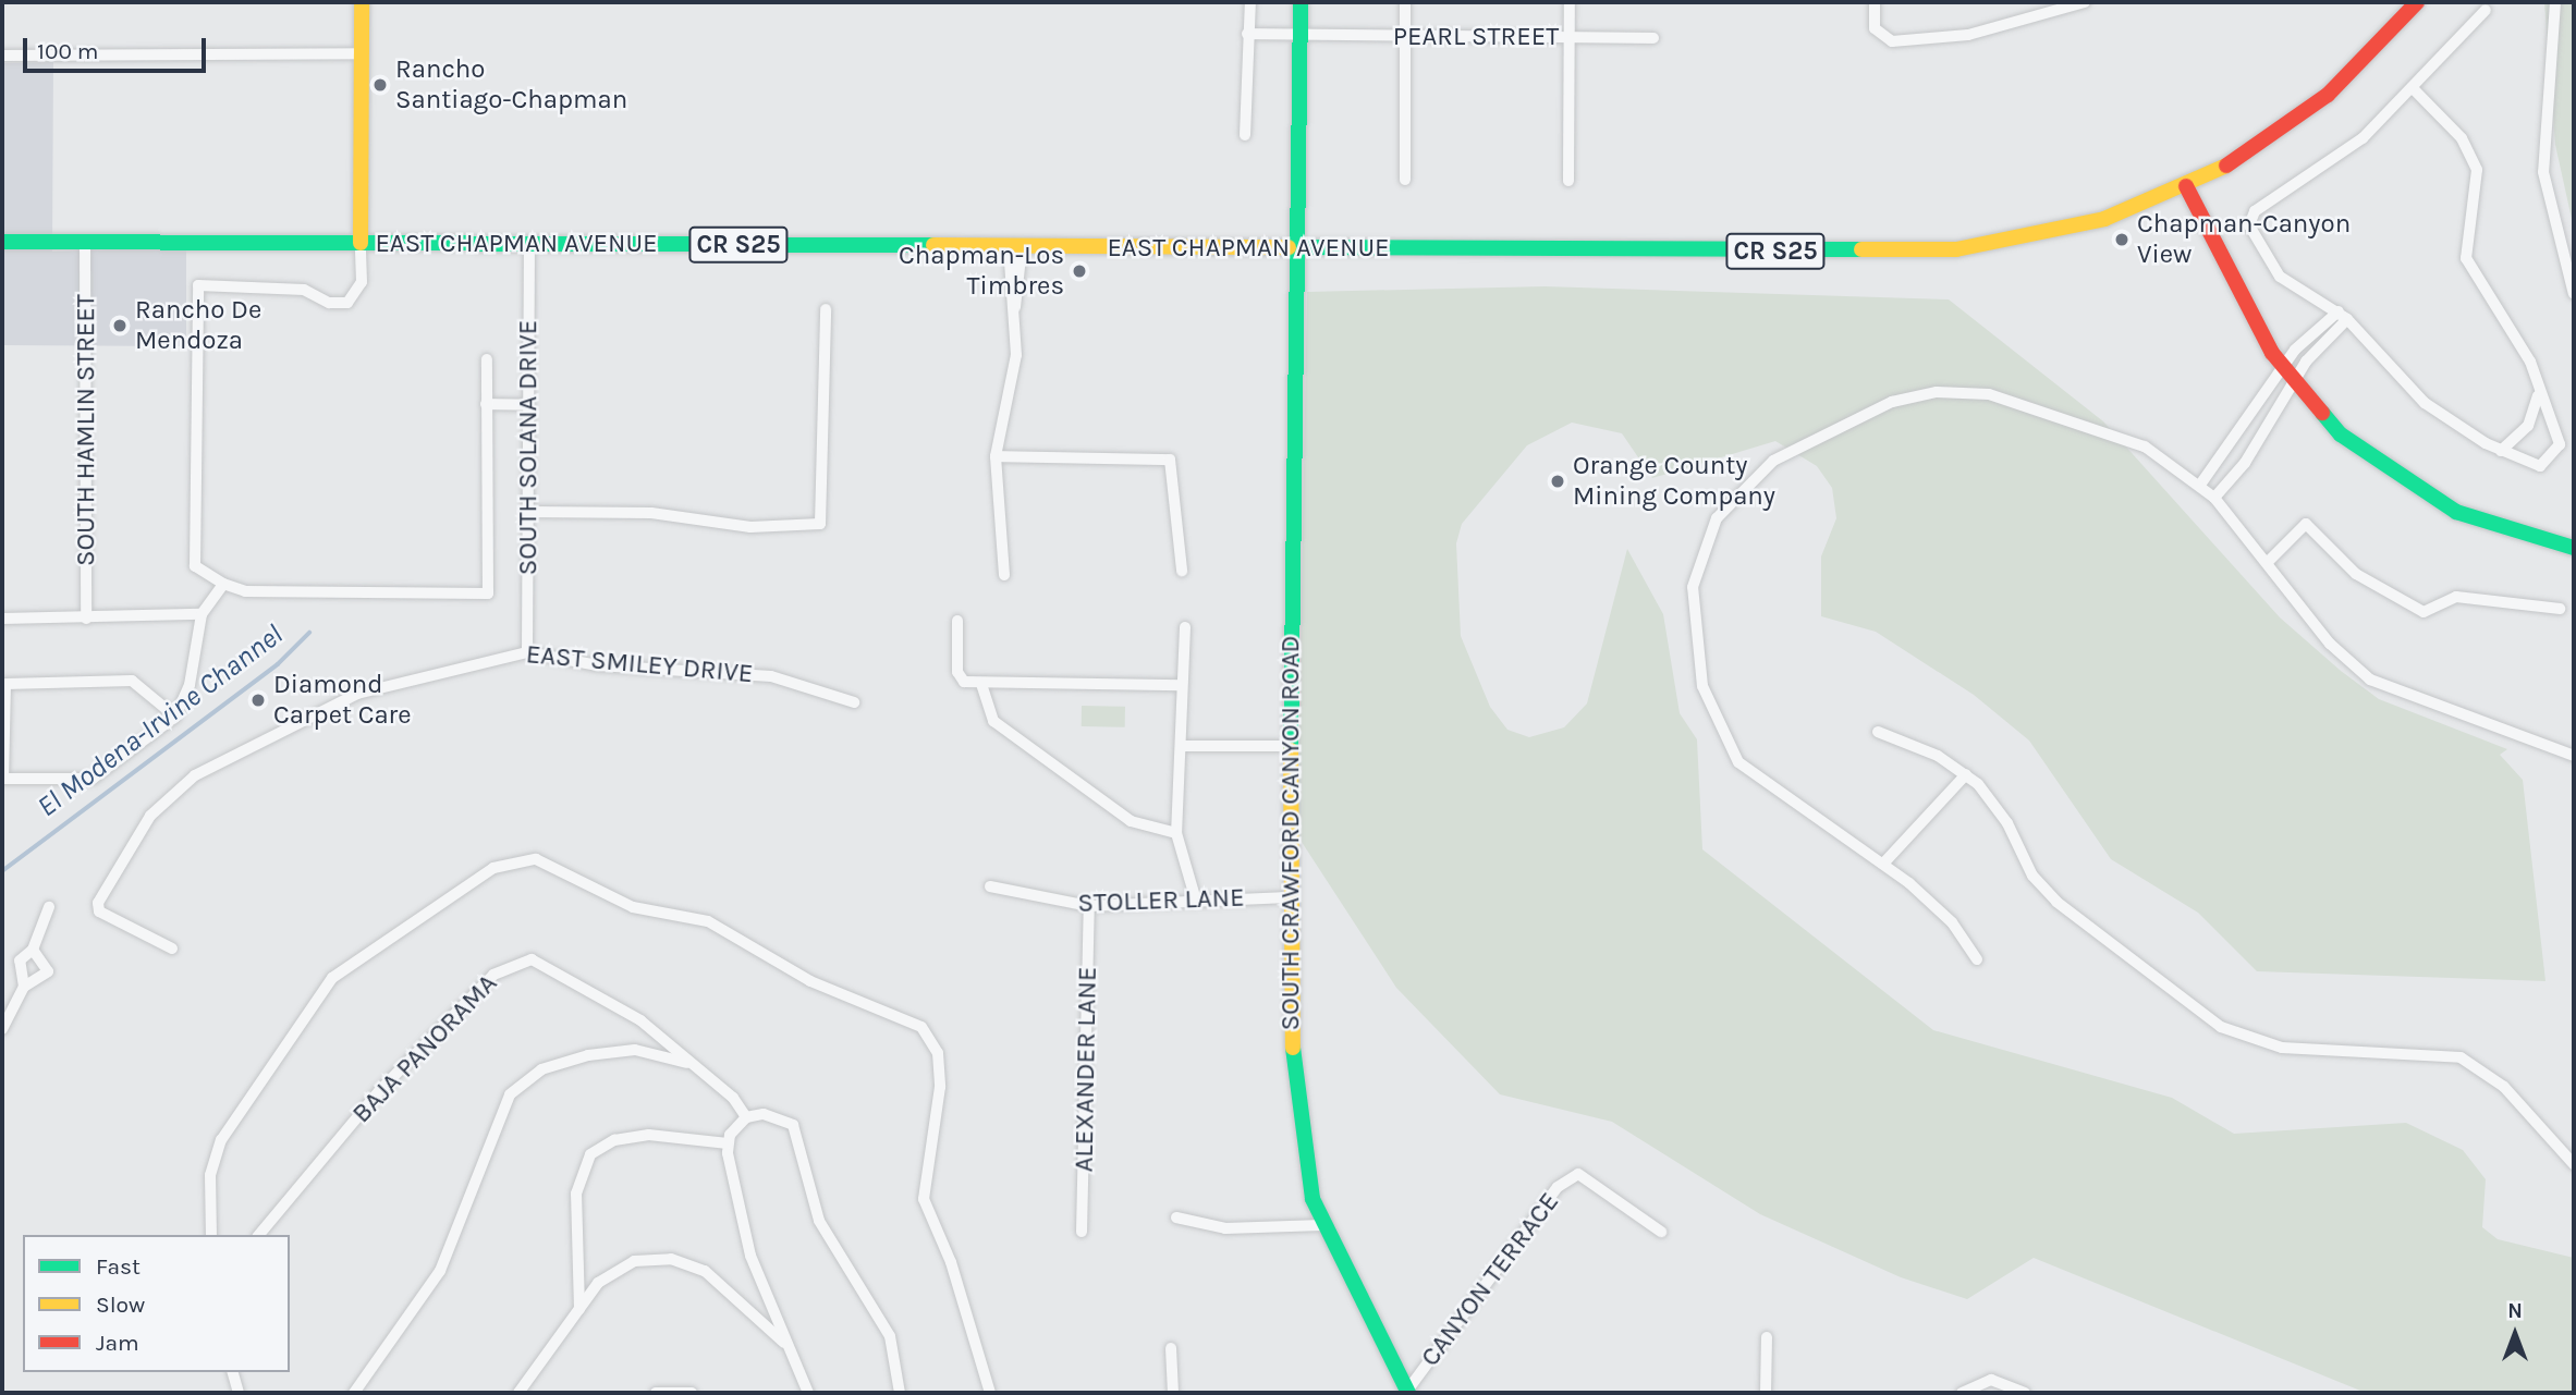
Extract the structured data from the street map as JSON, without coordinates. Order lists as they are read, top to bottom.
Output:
{
  "streets": {
    "main road": ["EAST CHAPMAN AVENUE", "CR S25", "SOUTH CRAWFORD CANYON ROAD"],
    "street": [
      "PEARL STREET",
      "SOUTH HAMLIN STREET",
      "SOUTH SOLANA DRIVE",
      "EAST SMILEY DRIVE",
      "STOLLER LANE",
      "BAJA PANORAMA",
      "ALEXANDER LANE",
      "CANYON TERRACE"
    ]
  },
  "crossings": [
    ["PEARL STREET", "SOUTH CRAWFORD CANYON ROAD"],
    ["EAST CHAPMAN AVENUE", "SOUTH HAMLIN STREET"],
    ["EAST CHAPMAN AVENUE", "SOUTH SOLANA DRIVE"],
    ["EAST CHAPMAN AVENUE", "SOUTH CRAWFORD CANYON ROAD"],
    ["SOUTH SOLANA DRIVE", "EAST SMILEY DRIVE"],
    ["SOUTH CRAWFORD CANYON ROAD", "STOLLER LANE"],
    ["SOUTH CRAWFORD CANYON ROAD", "CANYON TERRACE"],
    ["STOLLER LANE", "ALEXANDER LANE"]
  ],
  "water": ["El Modena-Irvine Channel"],
  "places": [
    "Rancho Santiago-Chapman",
    "Chapman-Canyon View",
    "Chapman-Los Timbres",
    "Rancho De Mendoza",
    "Orange County Mining Company",
    "Diamond Carpet Care"
  ],
  "legend": ["Fast", "Slow", "Jam"],
  "scale_bar": "100 m",
  "north": "top"
}
